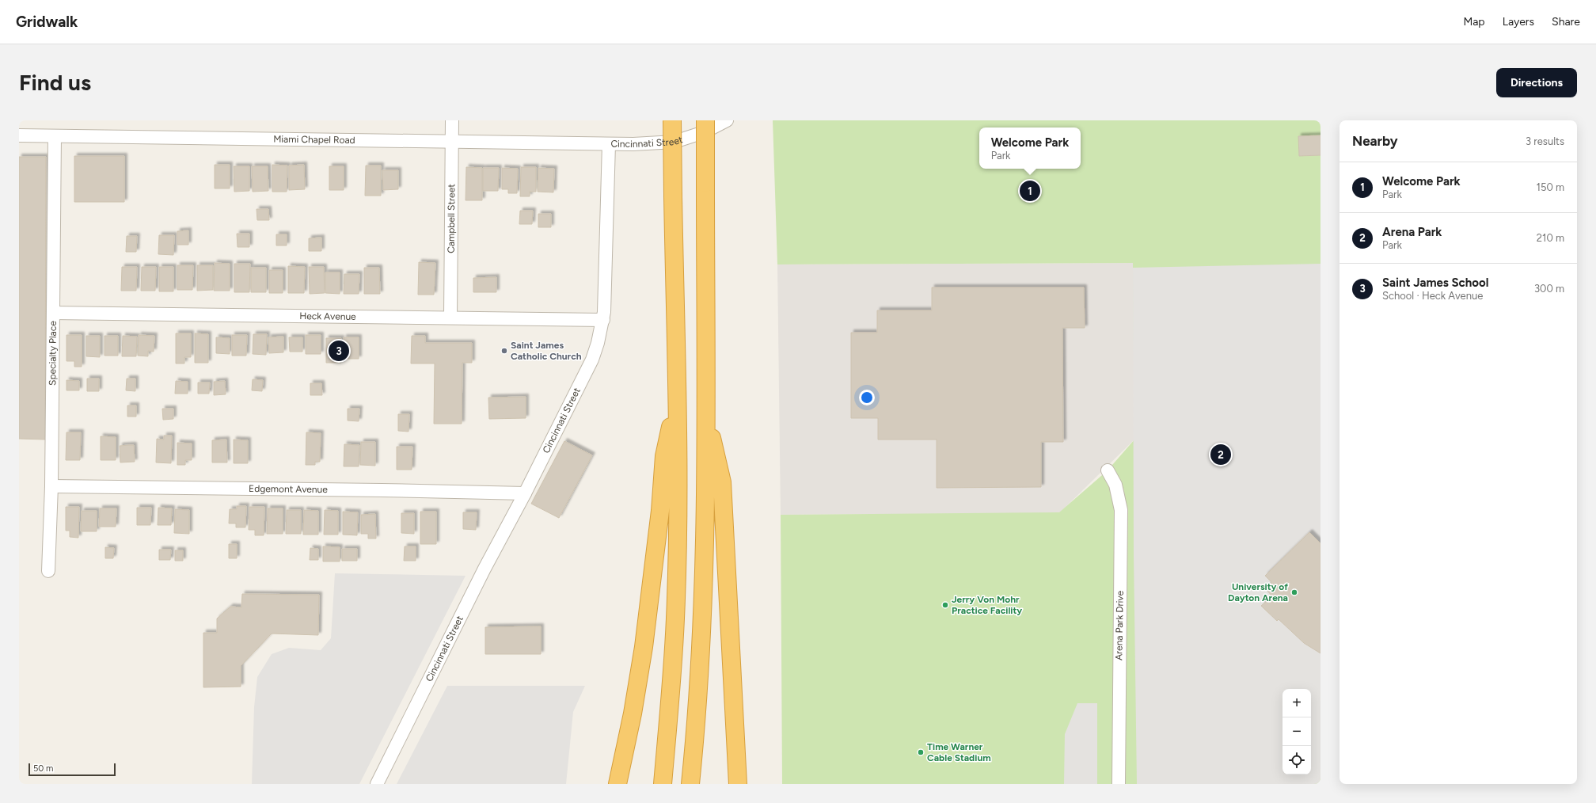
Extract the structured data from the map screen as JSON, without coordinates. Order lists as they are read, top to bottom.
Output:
{
  "streets": {
    "street": [
      "Miami Chapel Road",
      "Cincinnati Street",
      "Campbell Street",
      "Heck Avenue",
      "Specialty Place",
      "Edgemont Avenue",
      "Arena Park Drive"
    ]
  },
  "crossings": [
    ["Miami Chapel Road", "Cincinnati Street"],
    ["Miami Chapel Road", "Campbell Street"],
    ["Miami Chapel Road", "Specialty Place"],
    ["Cincinnati Street", "Heck Avenue"],
    ["Cincinnati Street", "Edgemont Avenue"],
    ["Campbell Street", "Heck Avenue"],
    ["Heck Avenue", "Specialty Place"],
    ["Specialty Place", "Edgemont Avenue"]
  ],
  "places": [
    "Saint James Catholic Church",
    "University of Dayton Arena",
    "Jerry Von Mohr Practice Facility",
    "Time Warner Cable Stadium"
  ],
  "scale_bar": "50 m",
  "page": {
    "header": "Gridwalk",
    "nav": ["Map", "Layers", "Share"],
    "buttons": "Directions",
    "title": "Find us",
    "heading": ["Nearby", "3 results"],
    "popup": ["Welcome Park", "Park"],
    "list": [
      {
        "mark": "1",
        "name": "Welcome Park",
        "note": "Park",
        "value": "150 m"
      },
      {
        "mark": "2",
        "name": "Arena Park",
        "note": "Park",
        "value": "210 m"
      },
      {
        "mark": "3",
        "name": "Saint James School",
        "note": "School · Heck Avenue",
        "value": "300 m"
      }
    ],
    "pins": ["1", "3", "2"],
    "map_buttons": ["+", "−"],
    "scale": "50 m"
  }
}
